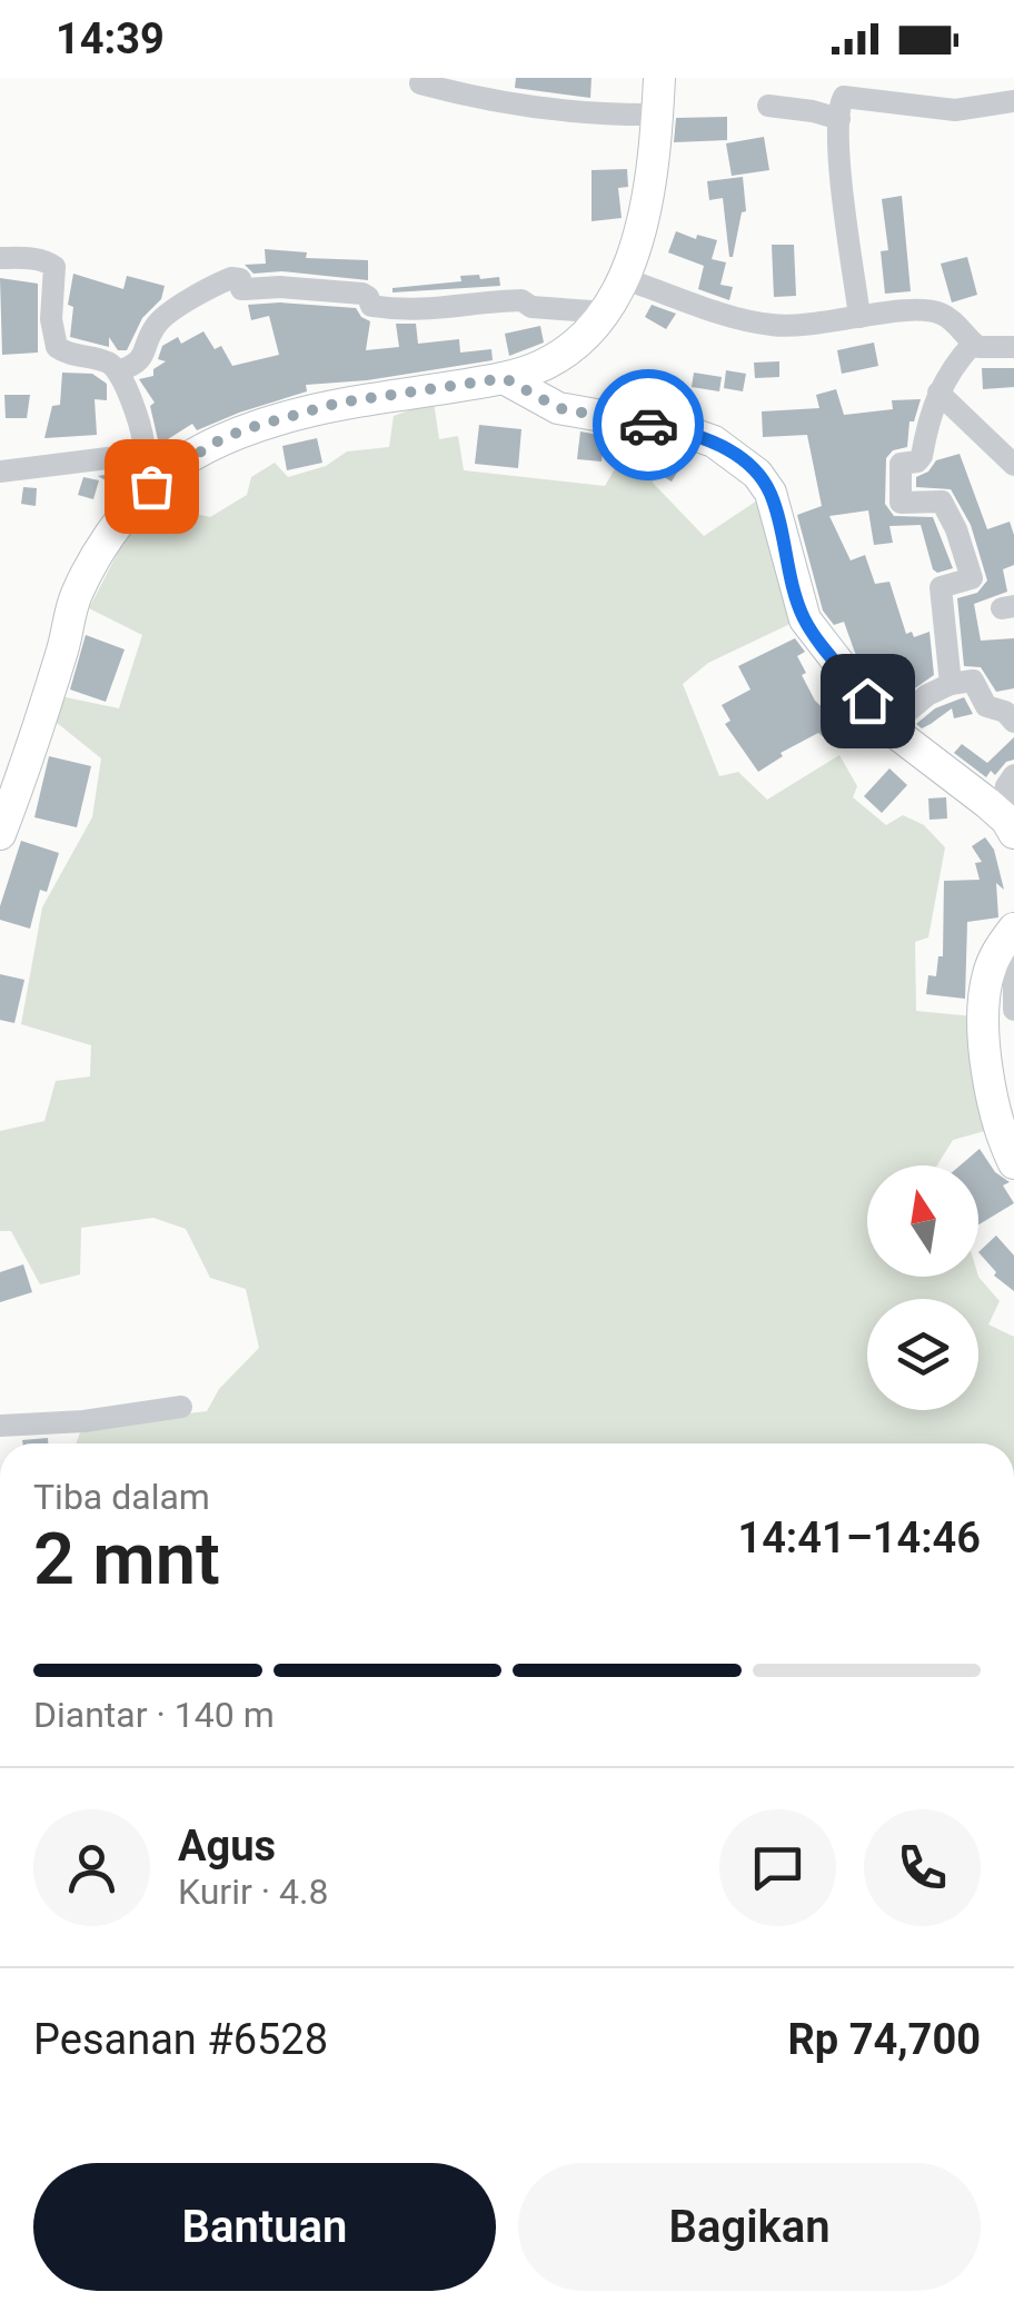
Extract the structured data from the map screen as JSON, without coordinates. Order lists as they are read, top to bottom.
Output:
{
  "north": "top",
  "page": {
    "status": "14:39",
    "heading": ["2 mnt", "Tiba dalam", "14:41–14:46"],
    "panel": [
      "Agus",
      "Kurir · 4.8",
      "Pesanan #6528",
      "Rp 74,700"
    ],
    "bar": "Diantar · 140 m",
    "buttons": ["Bantuan", "Bagikan"]
  }
}
